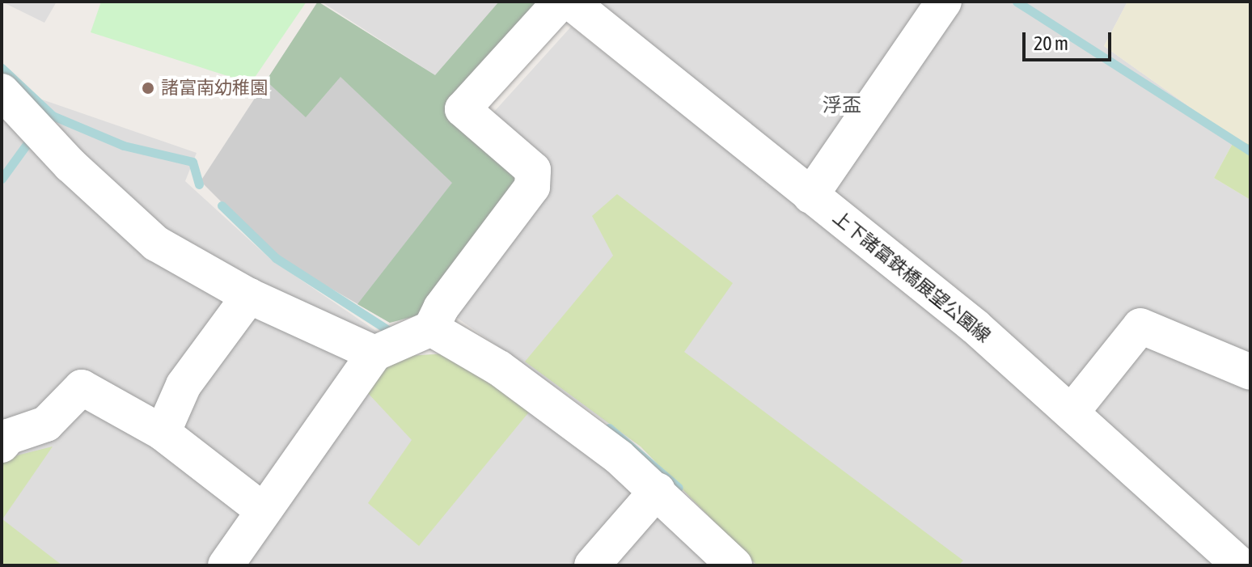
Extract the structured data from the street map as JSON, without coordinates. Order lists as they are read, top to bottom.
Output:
{
  "streets": {
    "street": ["上下諸富鉄橋展望公園線"]
  },
  "districts": ["浮盃"],
  "places": ["諸富南幼稚園"],
  "scale_bar": "20 m"
}
